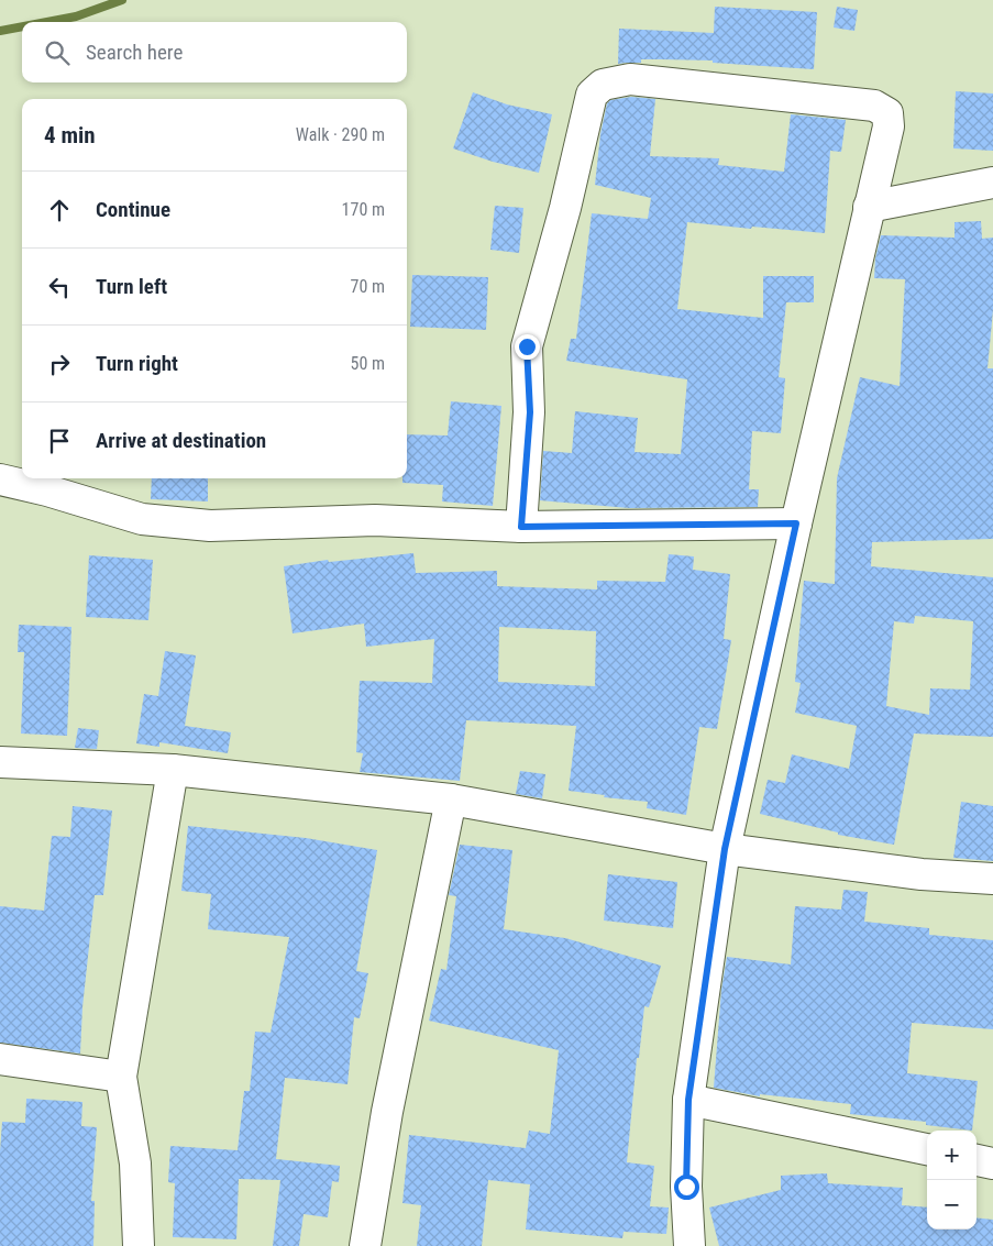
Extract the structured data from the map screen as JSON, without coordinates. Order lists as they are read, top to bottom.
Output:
{
  "page": {
    "search": "Search here",
    "heading": ["4 min", "Walk · 290 m"],
    "list": [
      ["Continue", "170 m"],
      ["Turn left", "70 m"],
      ["Turn right", "50 m"],
      "Arrive at destination"
    ],
    "map_buttons": ["+", "−"]
  }
}
